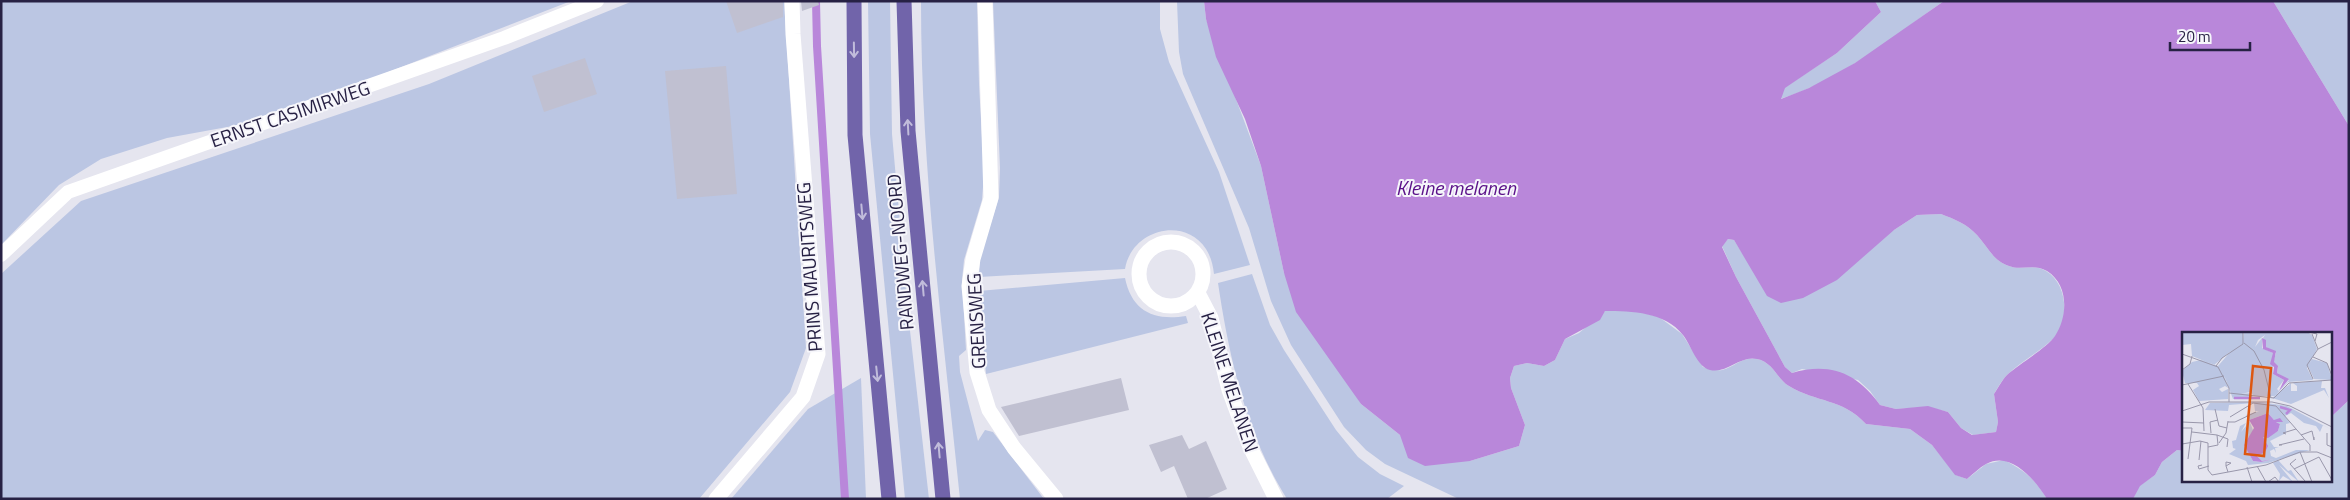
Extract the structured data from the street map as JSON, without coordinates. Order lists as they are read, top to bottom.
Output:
{
  "streets": {
    "main road": ["RANDWEG-NOORD"],
    "street": ["PRINS MAURITSWEG", "GRENSWEG", "KLEINE MELANEN"],
    "lane": ["ERNST CASIMIRWEG"]
  },
  "water": ["Kleine melanen"],
  "scale_bar": "20 m"
}
